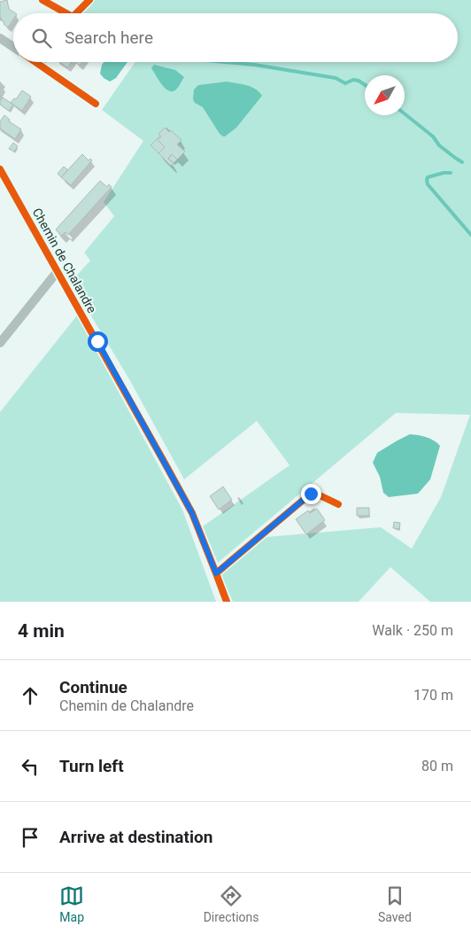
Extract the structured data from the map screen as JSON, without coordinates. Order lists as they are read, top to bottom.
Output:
{
  "streets": {
    "street": ["Chemin de Chalandre"]
  },
  "north": "bottom left",
  "page": {
    "search": "Search here",
    "heading": ["4 min", "Walk · 250 m"],
    "list": [
      ["Continue", "Chemin de Chalandre", "170 m"],
      ["Turn left", "80 m"],
      "Arrive at destination"
    ],
    "nav": ["Map", "Directions", "Saved"]
  }
}
